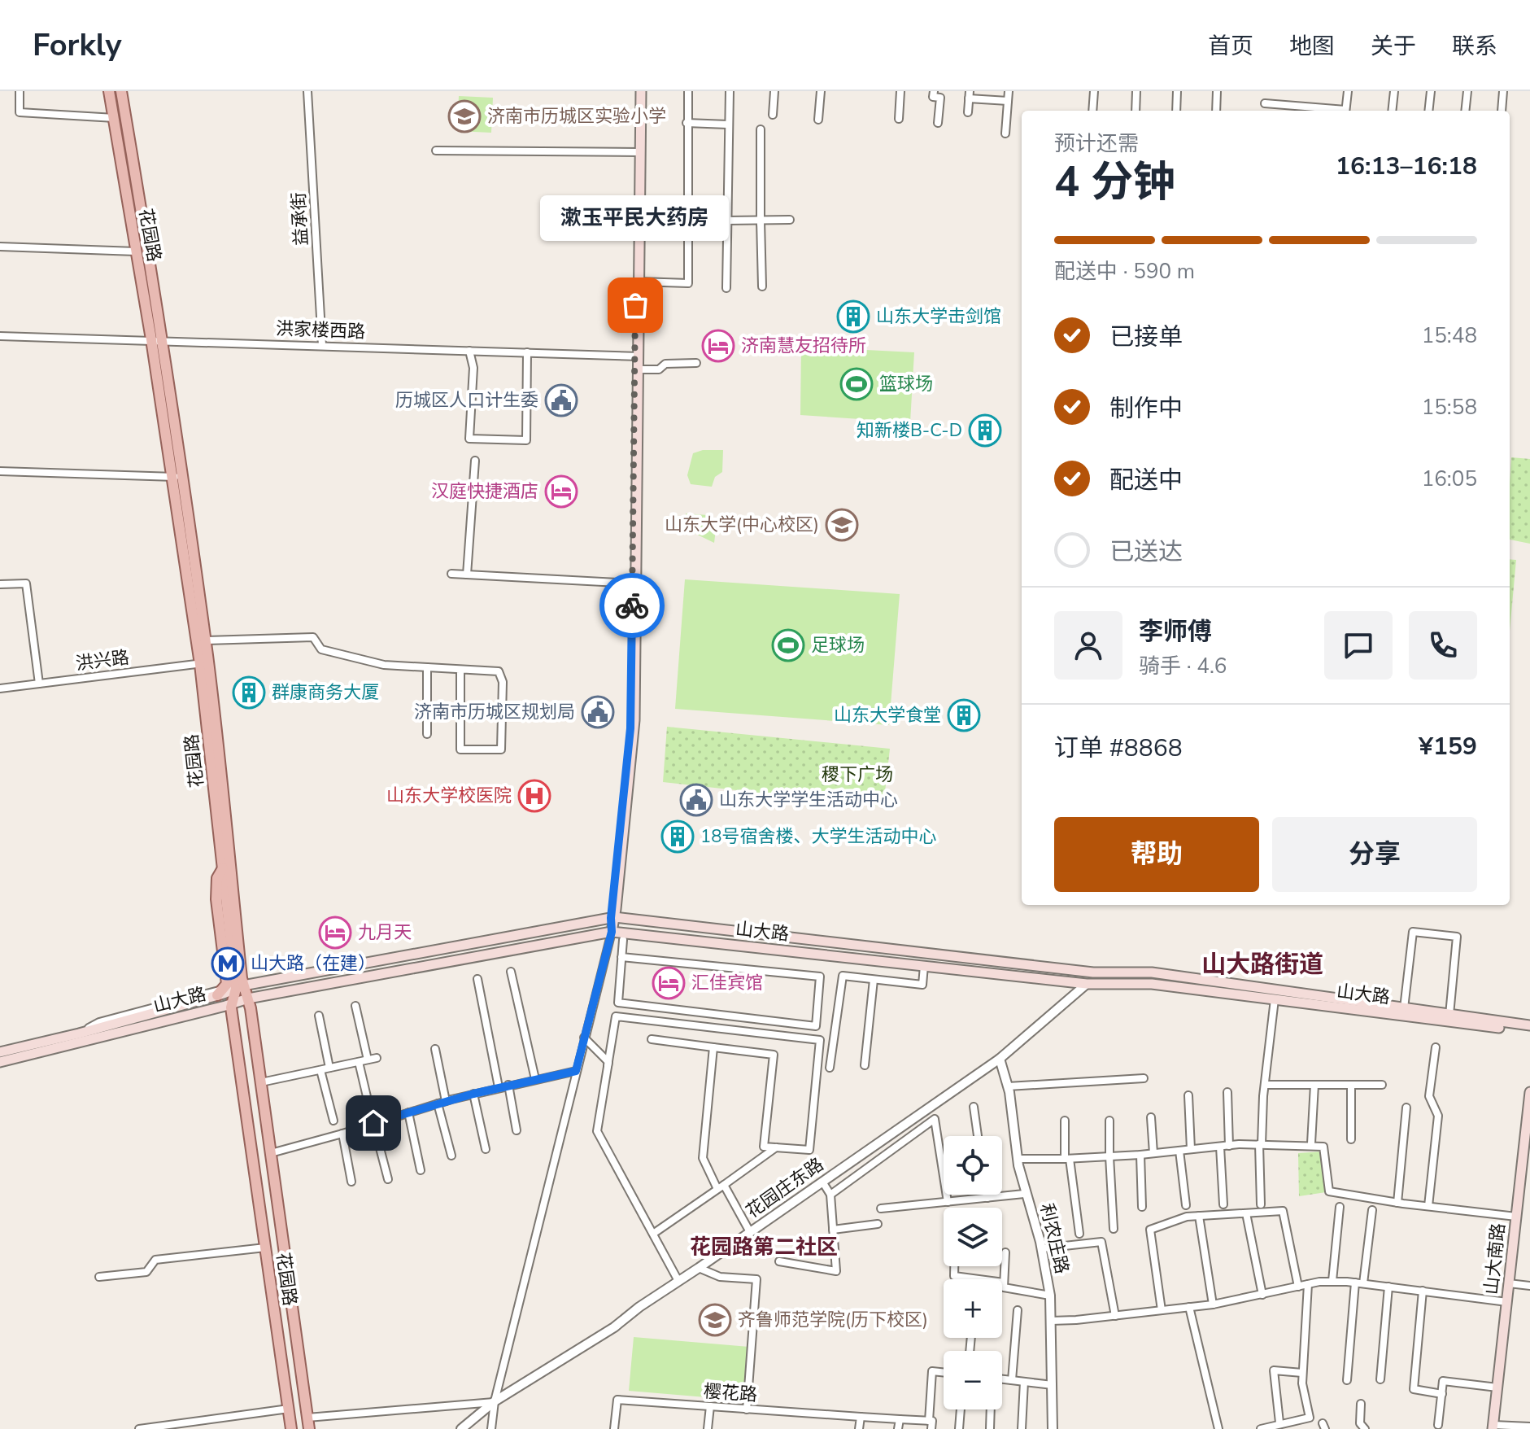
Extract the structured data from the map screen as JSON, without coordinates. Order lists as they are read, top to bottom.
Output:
{
  "streets": {
    "main road": ["花园路", "山大路", "山大南路"],
    "street": [
      "益承街",
      "洪家楼西路",
      "洪兴路",
      "花园庄东路",
      "利农庄路",
      "樱花路"
    ]
  },
  "crossings": [
    ["益承街", "洪家楼西路"],
    ["花园路", "洪家楼西路"],
    ["花园路", "洪兴路"],
    ["花园路", "山大路"],
    ["山大路", "花园庄东路"],
    ["花园庄东路", "利农庄路"]
  ],
  "districts": ["山大路街道", "花园路第二社区"],
  "parks": ["稷下广场"],
  "places": {
    "school or university": ["济南市历城区实验小学", "山东大学(中心校区)", "齐鲁师范学院(历下校区)"],
    "other": ["漱玉平民大药房"],
    "building": [
      "山东大学击剑馆",
      "知新楼B-C-D",
      "群康商务大厦",
      "山东大学食堂",
      "18号宿舍楼、大学生活动中心"
    ],
    "hotel": [
      "济南慧友招待所",
      "汉庭快捷酒店",
      "九月天",
      "汇佳宾馆"
    ],
    "sports": ["篮球场", "足球场"],
    "public building": ["历城区人口计生委", "济南市历城区规划局", "山东大学学生活动中心"],
    "hospital": ["山东大学校医院"],
    "metro station": ["山大路（在建）"]
  },
  "page": {
    "header": "Forkly",
    "nav": [
      "首页",
      "地图",
      "关于",
      "联系"
    ],
    "heading": ["4 分钟", "预计还需", "16:13–16:18"],
    "panel": [
      "李师傅",
      "骑手 · 4.6",
      "订单 #8868",
      "¥159"
    ],
    "bubble": "漱玉平民大药房",
    "bar": "配送中 · 590 m",
    "list": [
      ["已接单", "15:48"],
      ["制作中", "15:58"],
      ["配送中", "16:05"],
      "已送达"
    ],
    "buttons": ["帮助", "分享"],
    "map_buttons": ["+", "−"]
  }
}
